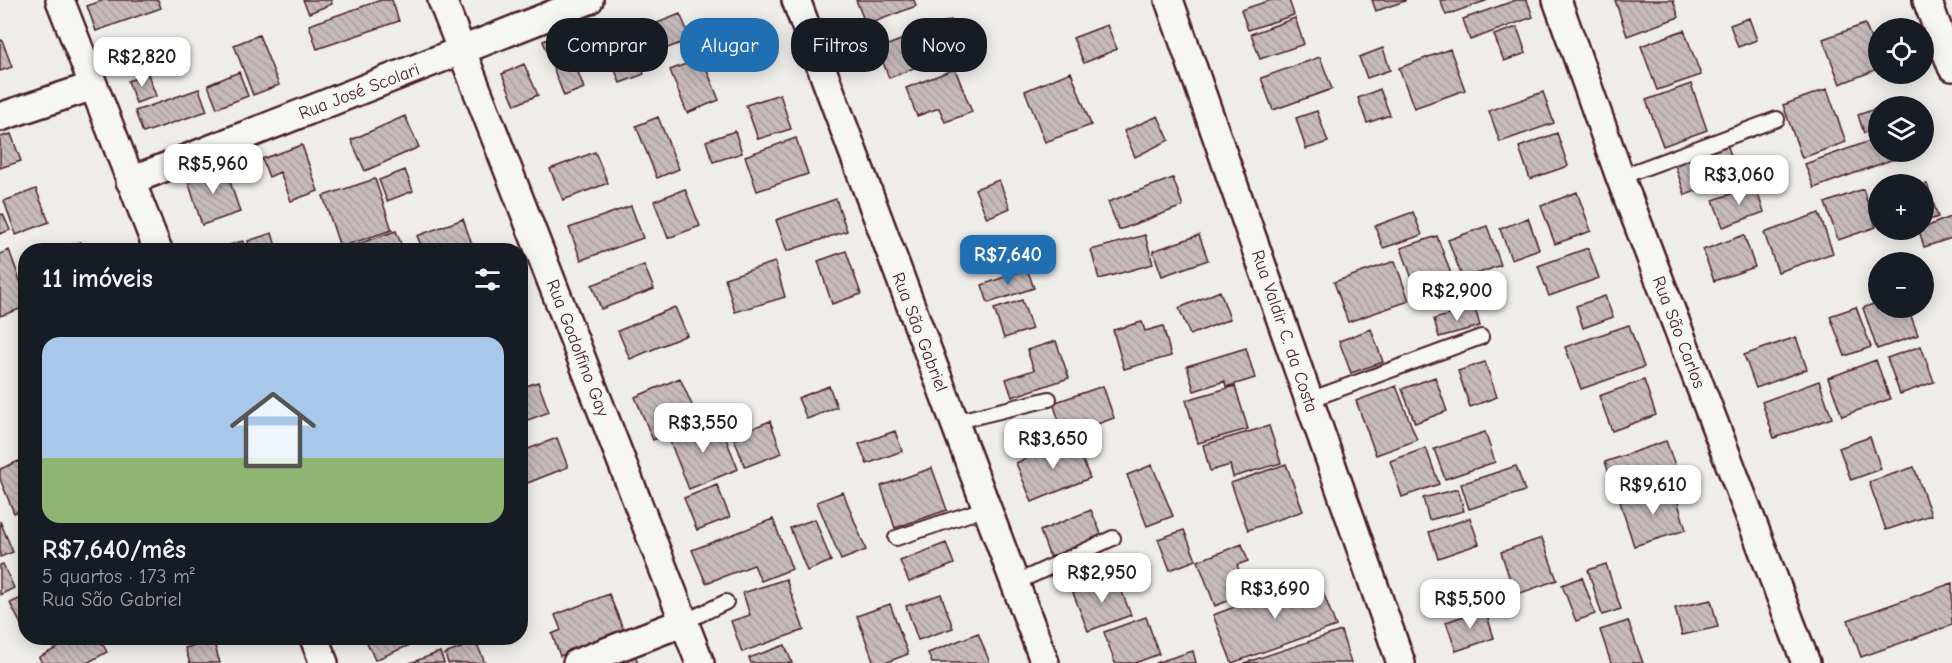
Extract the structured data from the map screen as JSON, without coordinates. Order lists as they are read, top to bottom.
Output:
{
  "streets": {
    "street": [
      "Rua José Scolari",
      "Rua Valdir C. da Costa",
      "Rua São Gabriel",
      "Rua São Carlos",
      "Rua Godolfino Gay"
    ]
  },
  "crossings": [
    ["Rua José Scolari", "Rua Godolfino Gay"]
  ],
  "page": {
    "map_buttons": ["+", "−"],
    "chip": [
      "Comprar",
      "Alugar",
      "Filtros",
      "Novo"
    ],
    "price": [
      "R$2,820",
      "R$5,960",
      "R$3,060",
      "R$7,640",
      "R$2,900",
      "R$3,550",
      "R$3,650",
      "R$9,610",
      "R$2,950",
      "R$3,690",
      "R$5,500"
    ],
    "heading": "11 imóveis",
    "list": [
      {
        "name": "R$7,640/mês",
        "note": "5 quartos · 173 m² · Rua São Gabriel"
      }
    ]
  }
}
